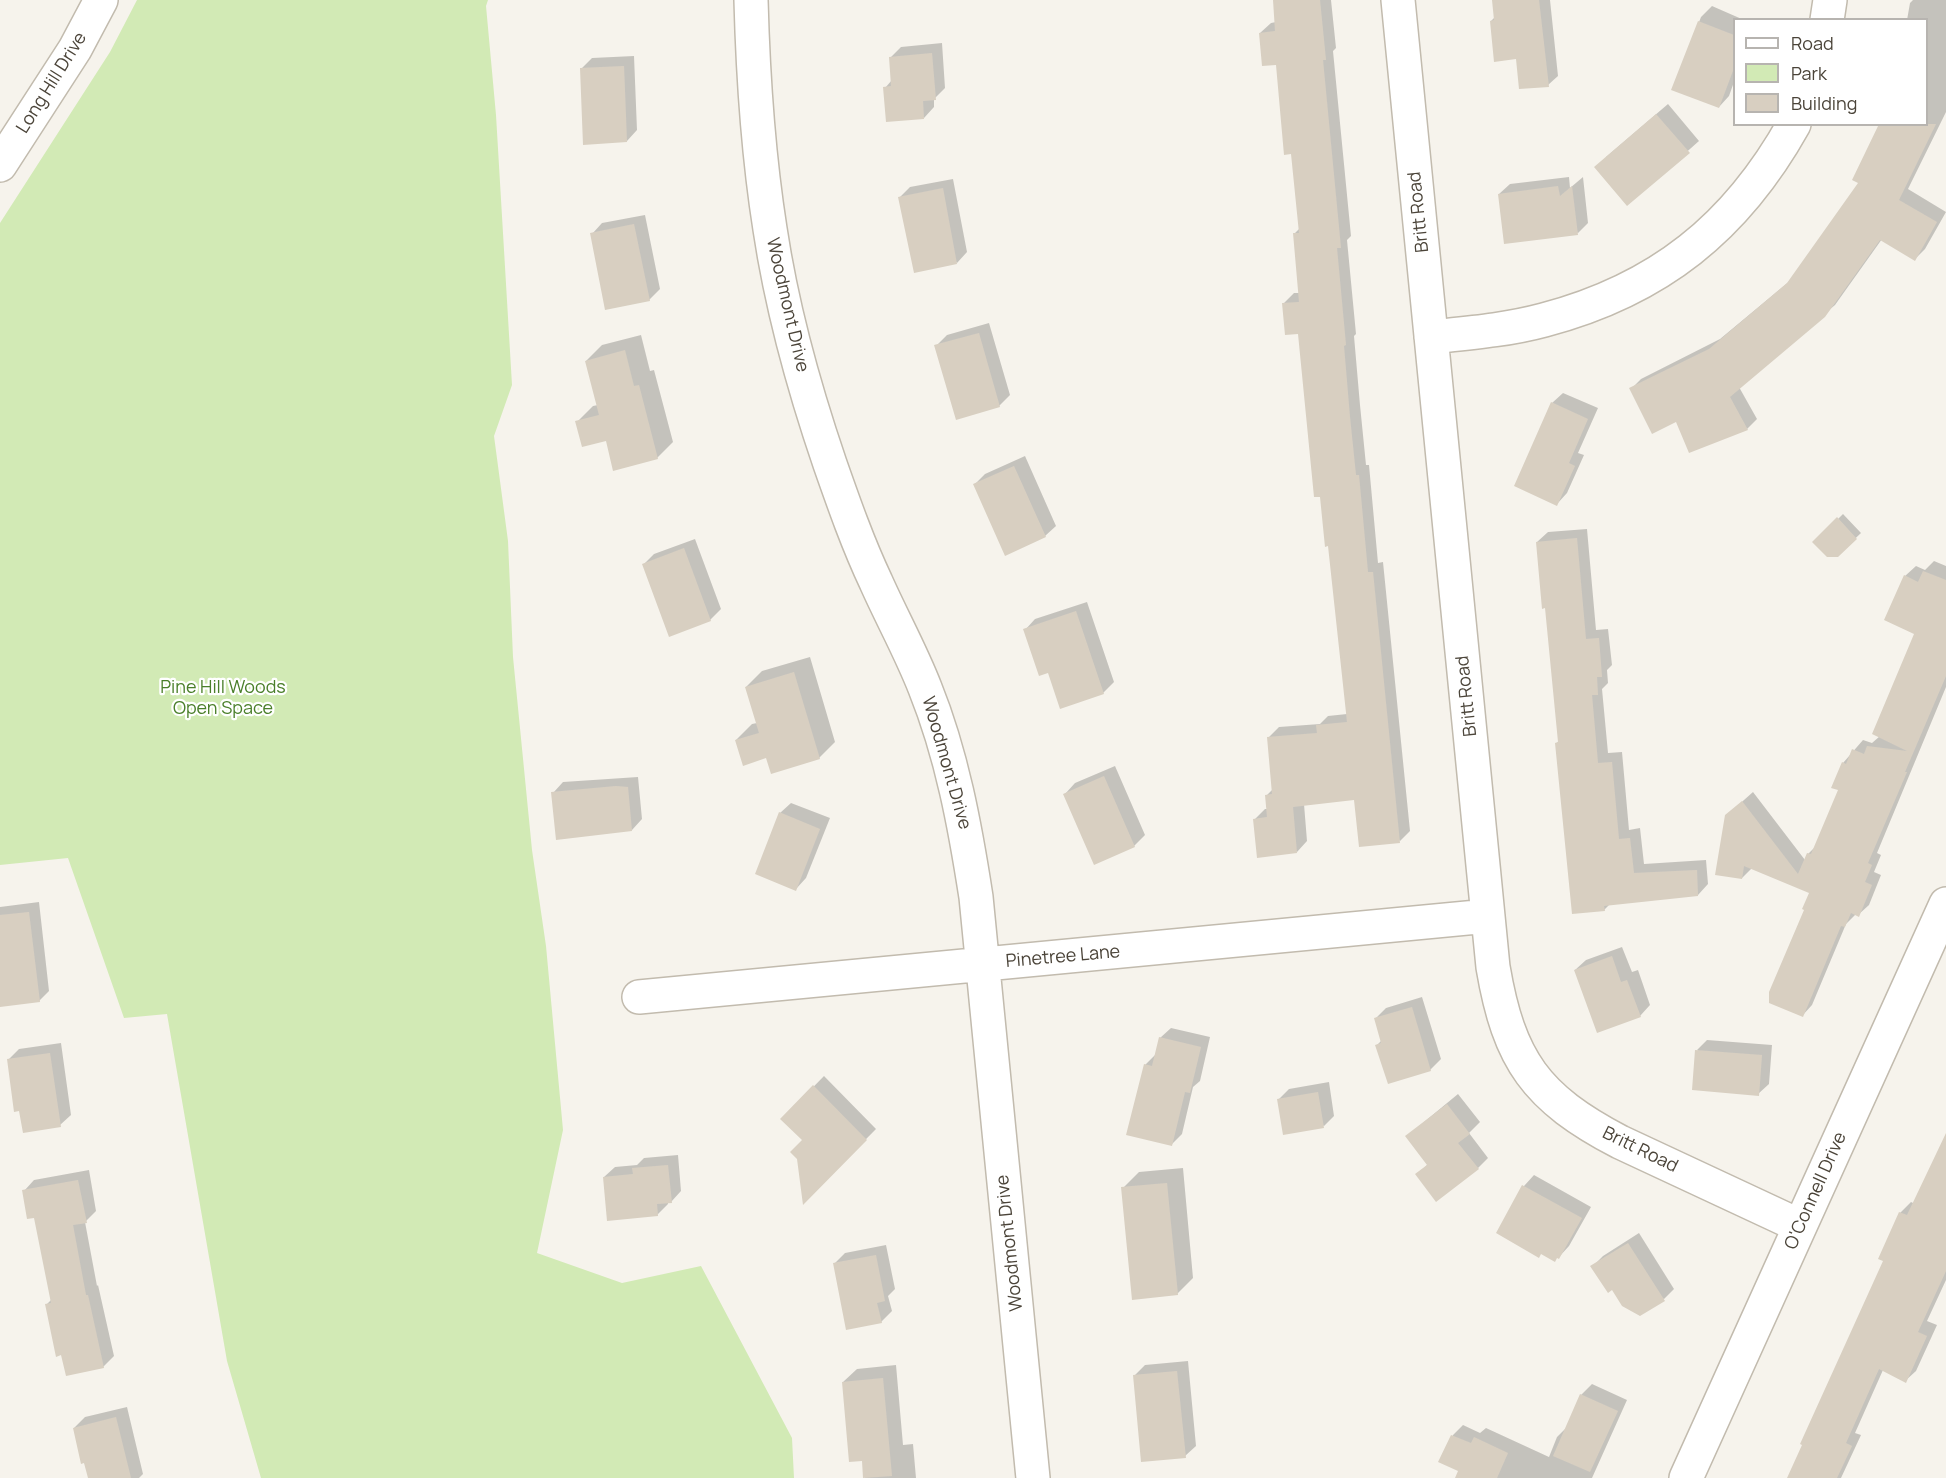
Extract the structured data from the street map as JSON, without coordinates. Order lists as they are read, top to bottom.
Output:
{
  "streets": {
    "street": [
      "Long Hill Drive",
      "Britt Road",
      "Woodmont Drive",
      "Pinetree Lane",
      "O'Connell Drive"
    ]
  },
  "crossings": [
    ["Britt Road", "Pinetree Lane"],
    ["Britt Road", "O'Connell Drive"],
    ["Woodmont Drive", "Pinetree Lane"]
  ],
  "parks": ["Pine Hill Woods Open Space"],
  "legend": ["Road", "Park", "Building"]
}
